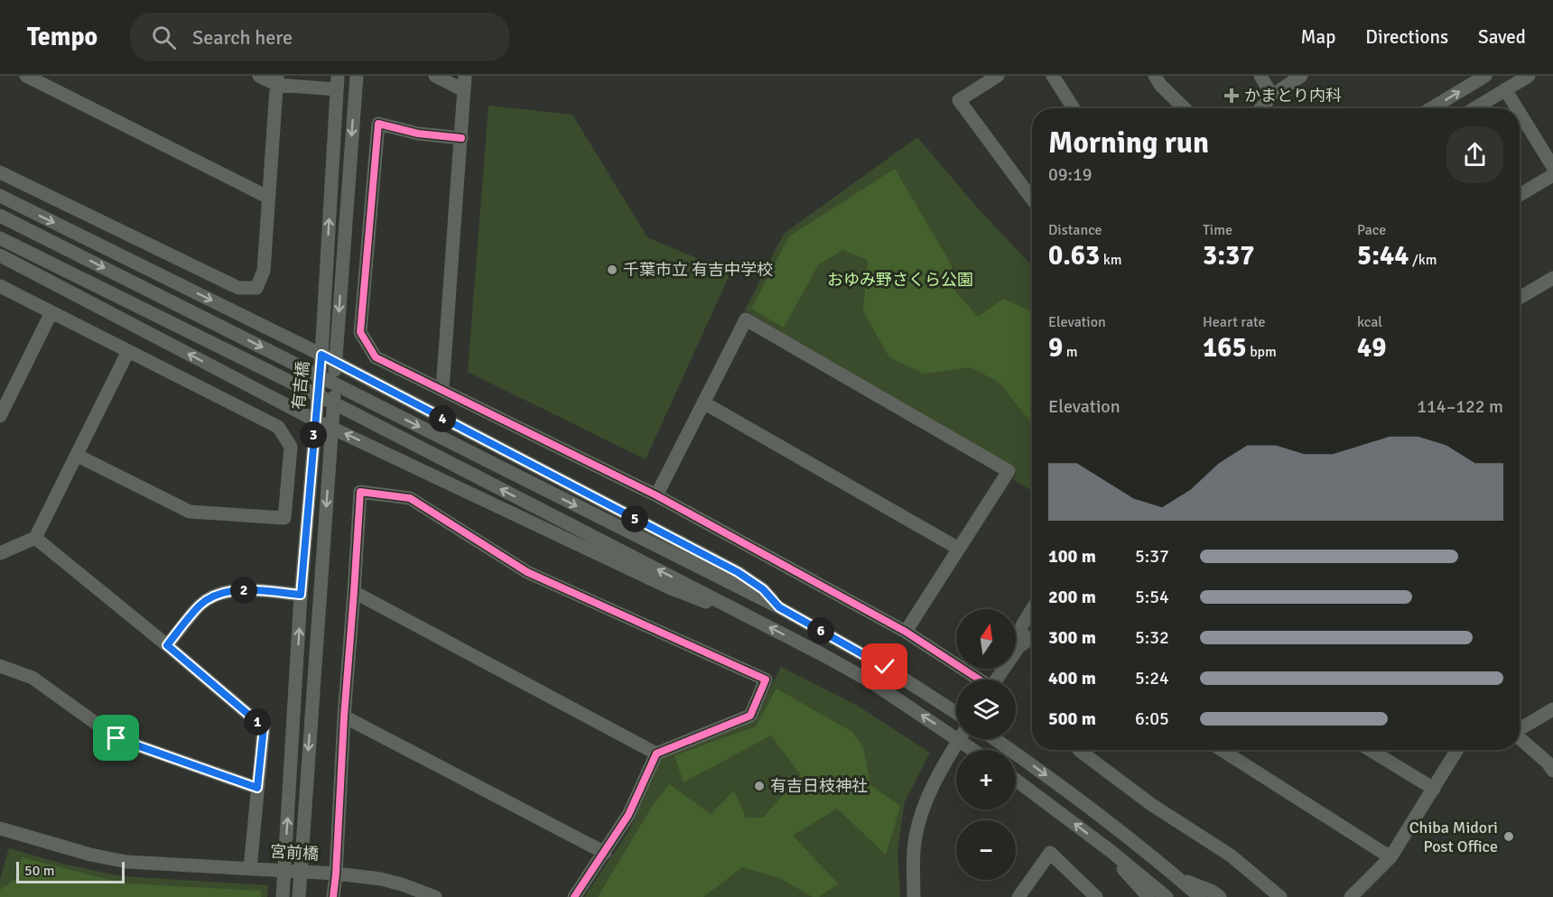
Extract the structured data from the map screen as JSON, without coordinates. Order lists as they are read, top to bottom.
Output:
{
  "streets": {
    "street": ["有吉橋", "宮前橋"]
  },
  "parks": ["おゆみ野さくら公園"],
  "places": {
    "health": ["かまとり内科"],
    "other": ["千葉市立 有吉中学校", "有吉日枝神社", "Chiba Midori Post Office"]
  },
  "scale_bar": "50 m",
  "north": "top",
  "page": {
    "header": "Tempo",
    "search": "Search here",
    "nav": ["Map", "Directions", "Saved"],
    "heading": ["Morning run", "09:19"],
    "stats": [
      ["Distance", "0.63 km"],
      ["Time", "3:37"],
      ["Pace", "5:44 /km"],
      ["Elevation", "9 m"],
      ["Heart rate", "165 bpm"],
      ["kcal", "49"]
    ],
    "chart": ["Elevation", "114–122 m"],
    "pins": [
      "4",
      "3",
      "5",
      "2",
      "6",
      "1"
    ],
    "list": [
      {
        "name": "100 m",
        "note": "5:37"
      },
      {
        "name": "200 m",
        "note": "5:54"
      },
      {
        "name": "300 m",
        "note": "5:32"
      },
      {
        "name": "400 m",
        "note": "5:24"
      },
      {
        "name": "500 m",
        "note": "6:05"
      }
    ],
    "map_buttons": ["+", "−"],
    "scale": "50 m"
  }
}
